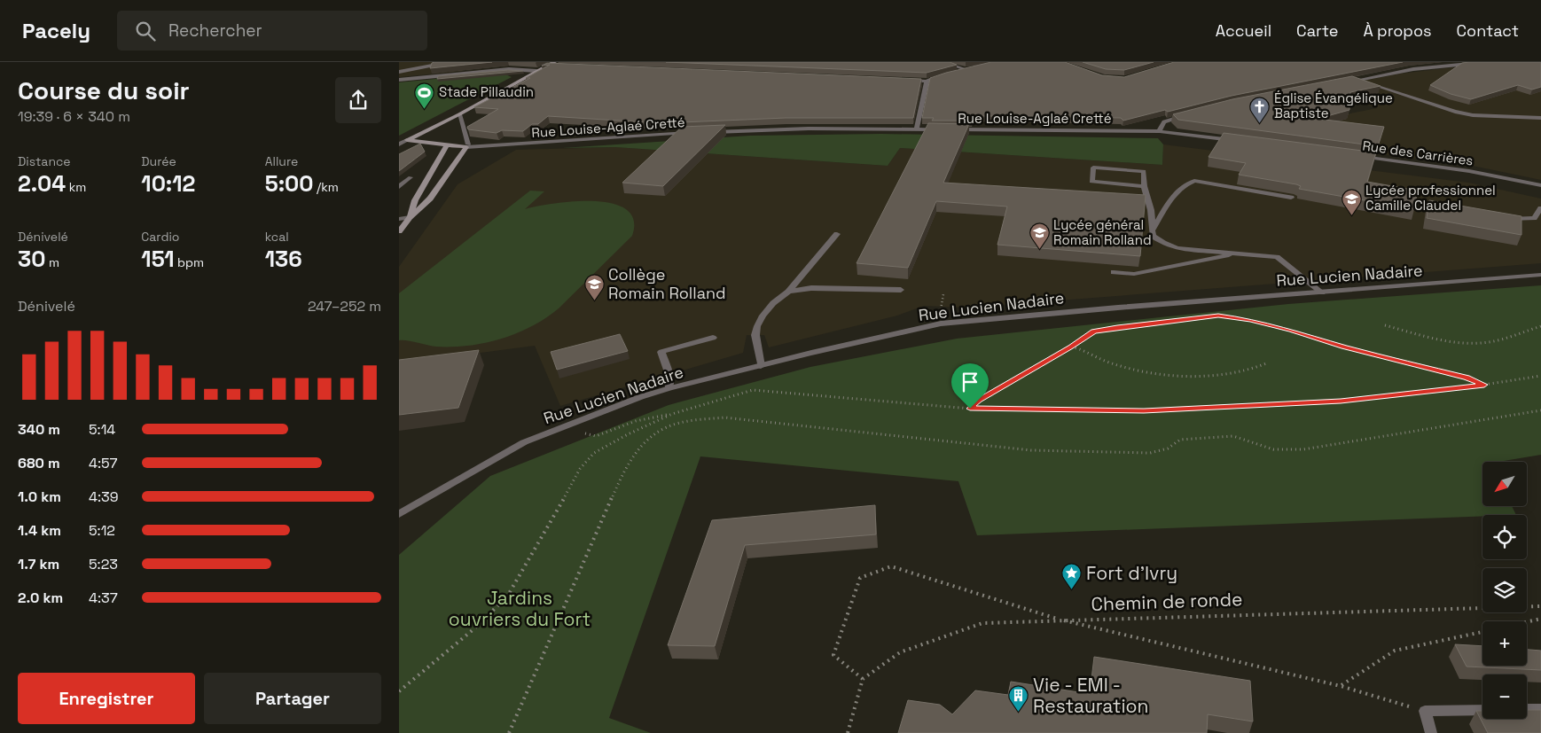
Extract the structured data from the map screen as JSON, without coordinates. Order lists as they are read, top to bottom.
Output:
{
  "streets": {
    "street": ["Rue Louise-Aglaé Cretté", "Rue des Carrières", "Rue Lucien Nadaire"],
    "path": ["Chemin de ronde"]
  },
  "parks": ["Jardins ouvriers du Fort"],
  "places": {
    "sports": ["Stade Pillaudin"],
    "church": ["Église Évangélique Baptiste"],
    "school or university": ["Lycée professionnel Camille Claudel", "Lycée général Romain Rolland", "Collège Romain Rolland"],
    "place": ["Fort d'Ivry"],
    "building": ["Vie - EMI - Restauration"]
  },
  "north": "bottom left",
  "page": {
    "header": "Pacely",
    "search": "Rechercher",
    "nav": [
      "Accueil",
      "Carte",
      "À propos",
      "Contact"
    ],
    "heading": ["Course du soir", "19:39 · 6 × 340 m"],
    "stats": [
      ["Distance", "2.04 km"],
      ["Durée", "10:12"],
      ["Allure", "5:00 /km"],
      ["Dénivelé", "30 m"],
      ["Cardio", "151 bpm"],
      ["kcal", "136"]
    ],
    "chart": ["Dénivelé", "247–252 m"],
    "list": [
      {
        "name": "340 m",
        "note": "5:14"
      },
      {
        "name": "680 m",
        "note": "4:57"
      },
      {
        "name": "1.0 km",
        "note": "4:39"
      },
      {
        "name": "1.4 km",
        "note": "5:12"
      },
      {
        "name": "1.7 km",
        "note": "5:23"
      },
      {
        "name": "2.0 km",
        "note": "4:37"
      }
    ],
    "map_buttons": ["+", "−"],
    "buttons": ["Enregistrer", "Partager"]
  }
}
